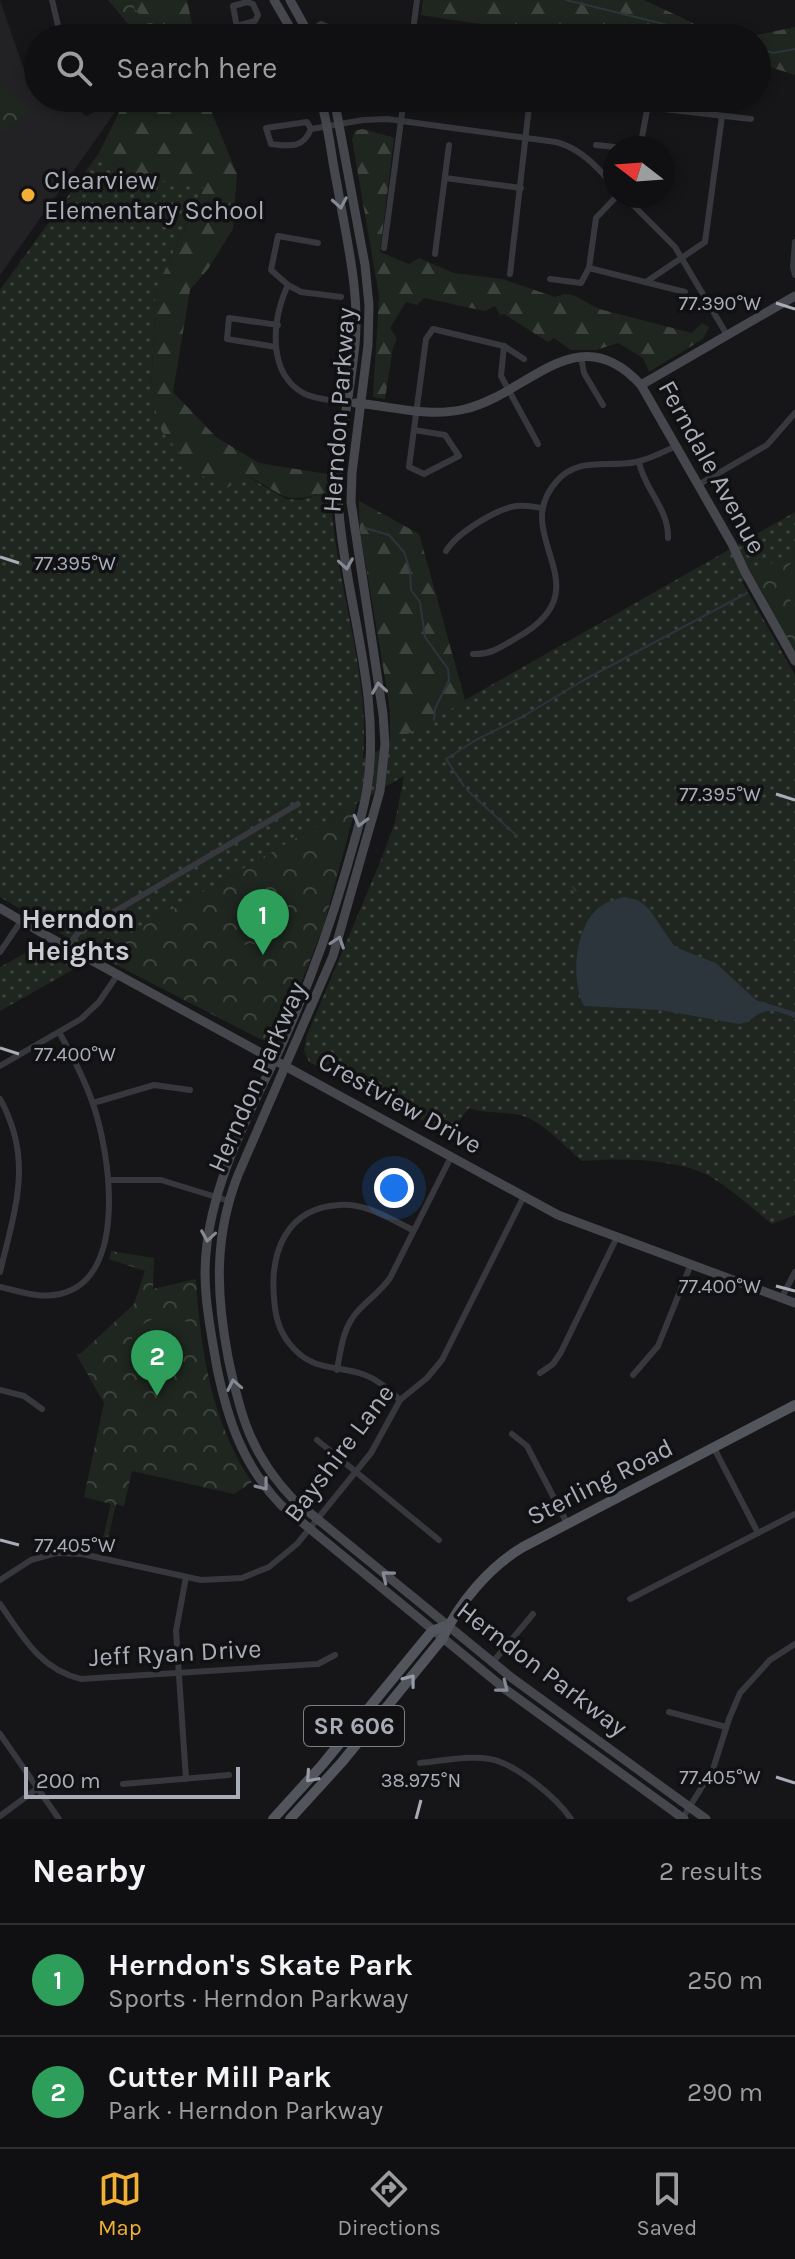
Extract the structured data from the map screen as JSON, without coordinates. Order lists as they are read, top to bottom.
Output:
{
  "streets": {
    "main road": [
      "Herndon Parkway",
      "Ferndale Avenue",
      "Crestview Drive",
      "Sterling Road",
      "SR 606"
    ],
    "street": ["Bayshire Lane", "Jeff Ryan Drive"]
  },
  "crossings": [
    ["Herndon Parkway", "Crestview Drive"],
    ["Herndon Parkway", "Bayshire Lane"],
    ["Herndon Parkway", "Sterling Road"],
    ["Herndon Parkway", "SR 606"],
    ["Crestview Drive", "Bayshire Lane"]
  ],
  "districts": ["Herndon Heights"],
  "places": ["Clearview Elementary School"],
  "scale_bar": "200 m",
  "north": "left",
  "page": {
    "search": "Search here",
    "pins": ["1", "2"],
    "scale": "200 m",
    "heading": ["Nearby", "2 results"],
    "list": [
      {
        "mark": "1",
        "name": "Herndon's Skate Park",
        "note": "Sports · Herndon Parkway",
        "value": "250 m"
      },
      {
        "mark": "2",
        "name": "Cutter Mill Park",
        "note": "Park · Herndon Parkway",
        "value": "290 m"
      }
    ],
    "nav": ["Map", "Directions", "Saved"]
  },
  "coordinates": [
    "77.390°W",
    "77.395°W",
    "77.400°W",
    "77.405°W",
    "38.975°N"
  ]
}
